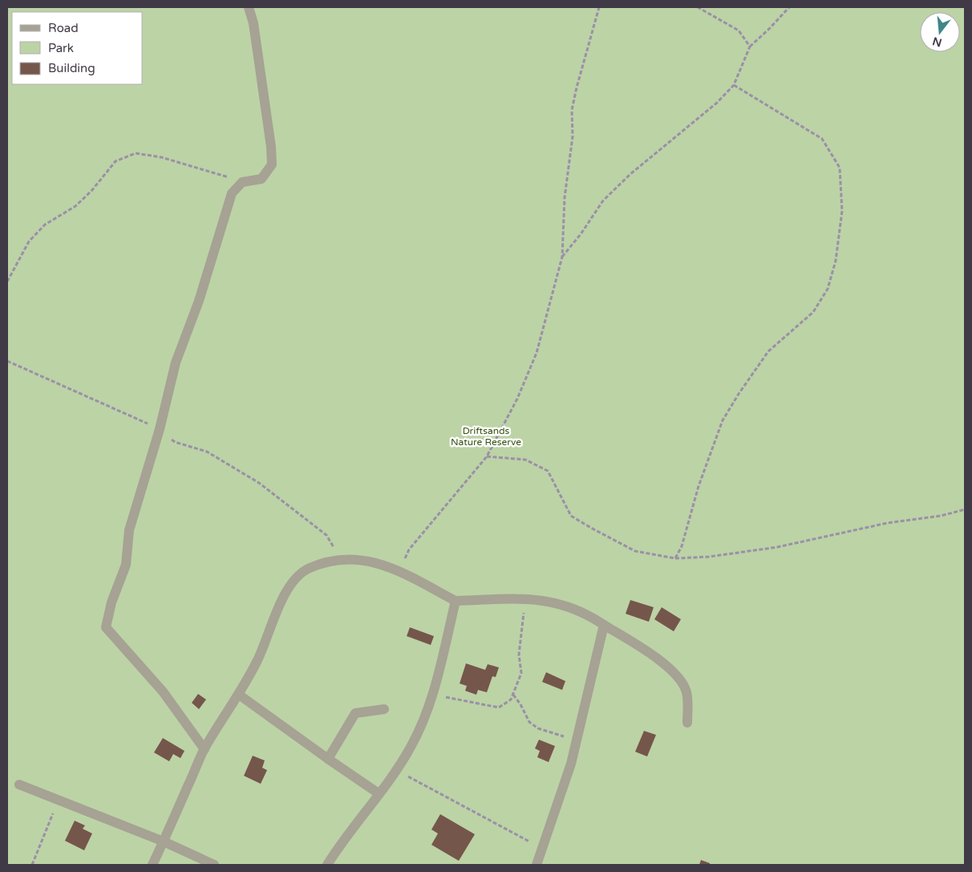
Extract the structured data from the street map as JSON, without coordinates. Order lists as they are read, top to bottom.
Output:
{
  "parks": ["Driftsands Nature Reserve"],
  "legend": ["Road", "Park", "Building"],
  "north": "bottom"
}
